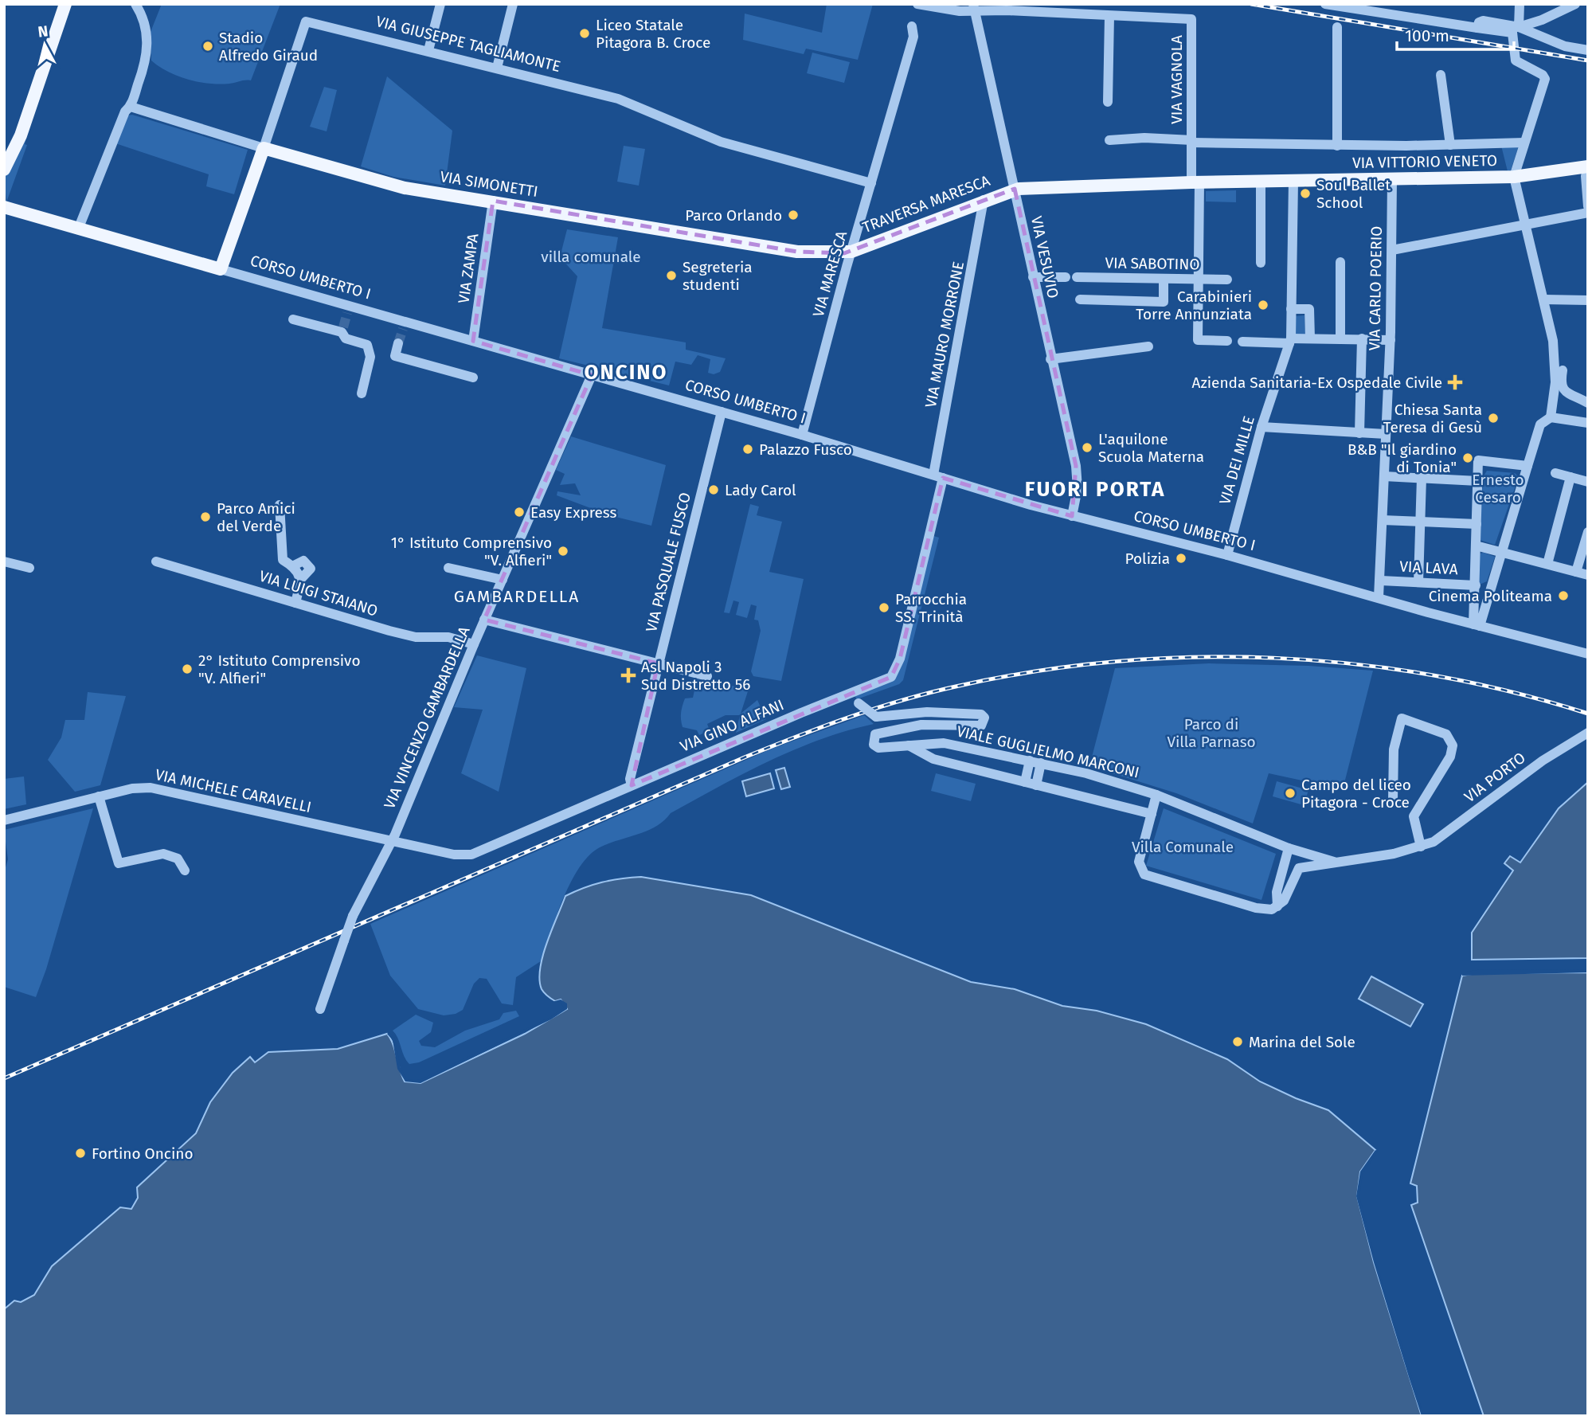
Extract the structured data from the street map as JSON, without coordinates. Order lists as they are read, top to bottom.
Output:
{
  "streets": {
    "main road": [
      "VIA GIUSEPPE TAGLIAMONTE",
      "VIA VITTORIO VENETO",
      "VIA SIMONETTI",
      "TRAVERSA MARESCA",
      "CORSO UMBERTO I"
    ],
    "street": [
      "VIA VAGNOLA",
      "VIA VESUVIO",
      "VIA SABOTINO",
      "VIA ZAMPA",
      "VIA MARESCA",
      "VIA CARLO POERIO",
      "VIA MAURO MORRONE",
      "VIA DEI MILLE",
      "VIA PASQUALE FUSCO",
      "VIA LAVA",
      "VIA LUIGI STAIANO",
      "VIA VINCENZO GAMBARDELLA",
      "VIA GINO ALFANI",
      "VIALE GUGLIELMO MARCONI",
      "VIA PORTO",
      "VIA MICHELE CARAVELLI"
    ]
  },
  "crossings": [
    ["VIA GIUSEPPE TAGLIAMONTE", "VIA SIMONETTI"],
    ["VIA GIUSEPPE TAGLIAMONTE", "VIA MARESCA"],
    ["VIA GIUSEPPE TAGLIAMONTE", "CORSO UMBERTO I"],
    ["VIA VAGNOLA", "VIA VESUVIO"],
    ["VIA VITTORIO VENETO", "TRAVERSA MARESCA"],
    ["VIA VITTORIO VENETO", "VIA VESUVIO"],
    ["VIA VITTORIO VENETO", "VIA CARLO POERIO"],
    ["VIA VITTORIO VENETO", "VIA DEI MILLE"],
    ["VIA SIMONETTI", "TRAVERSA MARESCA"],
    ["VIA SIMONETTI", "VIA ZAMPA"],
    ["VIA SIMONETTI", "VIA MARESCA"],
    ["TRAVERSA MARESCA", "VIA VESUVIO"],
    ["TRAVERSA MARESCA", "VIA MARESCA"],
    ["TRAVERSA MARESCA", "VIA MAURO MORRONE"],
    ["VIA VESUVIO", "CORSO UMBERTO I"],
    ["VIA ZAMPA", "CORSO UMBERTO I"],
    ["VIA MARESCA", "CORSO UMBERTO I"],
    ["CORSO UMBERTO I", "VIA CARLO POERIO"],
    ["CORSO UMBERTO I", "VIA MAURO MORRONE"],
    ["CORSO UMBERTO I", "VIA DEI MILLE"],
    ["CORSO UMBERTO I", "VIA PASQUALE FUSCO"],
    ["CORSO UMBERTO I", "VIA VINCENZO GAMBARDELLA"],
    ["CORSO UMBERTO I", "VIA GINO ALFANI"],
    ["VIA CARLO POERIO", "VIA LAVA"],
    ["VIA MAURO MORRONE", "VIA GINO ALFANI"],
    ["VIA PASQUALE FUSCO", "VIA GINO ALFANI"],
    ["VIA LUIGI STAIANO", "VIA VINCENZO GAMBARDELLA"],
    ["VIA VINCENZO GAMBARDELLA", "VIA GINO ALFANI"],
    ["VIA VINCENZO GAMBARDELLA", "VIA MICHELE CARAVELLI"],
    ["VIA GINO ALFANI", "VIALE GUGLIELMO MARCONI"],
    ["VIA GINO ALFANI", "VIA MICHELE CARAVELLI"],
    ["VIALE GUGLIELMO MARCONI", "VIA PORTO"]
  ],
  "districts": ["ONCINO", "FUORI PORTA", "GAMBARDELLA"],
  "parks": [
    "villa comunale",
    "Ernesto Cesaro",
    "Parco di Villa Parnaso",
    "Villa Comunale"
  ],
  "places": {
    "other": [
      "Liceo Statale Pitagora B. Croce",
      "Stadio Alfredo Giraud",
      "Soul Ballet School",
      "Parco Orlando",
      "Segreteria studenti",
      "Carabinieri Torre Annunziata",
      "Chiesa Santa Teresa di Gesù",
      "L'aquilone Scuola Materna",
      "Palazzo Fusco",
      "B&B \"Il giardino di Tonia\"",
      "Lady Carol",
      "Easy Express",
      "Parco Amici del Verde",
      "1° Istituto Comprensivo \"V. Alfieri\"",
      "Polizia",
      "Cinema Politeama",
      "Parrocchia SS. Trinità",
      "2° Istituto Comprensivo \"V. Alfieri\"",
      "Campo del liceo Pitagora - Croce",
      "Marina del Sole",
      "Fortino Oncino"
    ],
    "health": ["Azienda Sanitaria-Ex Ospedale Civile", "Asl Napoli 3 Sud Distretto 56"]
  },
  "scale_bar": "100 m",
  "north": "top"
}
